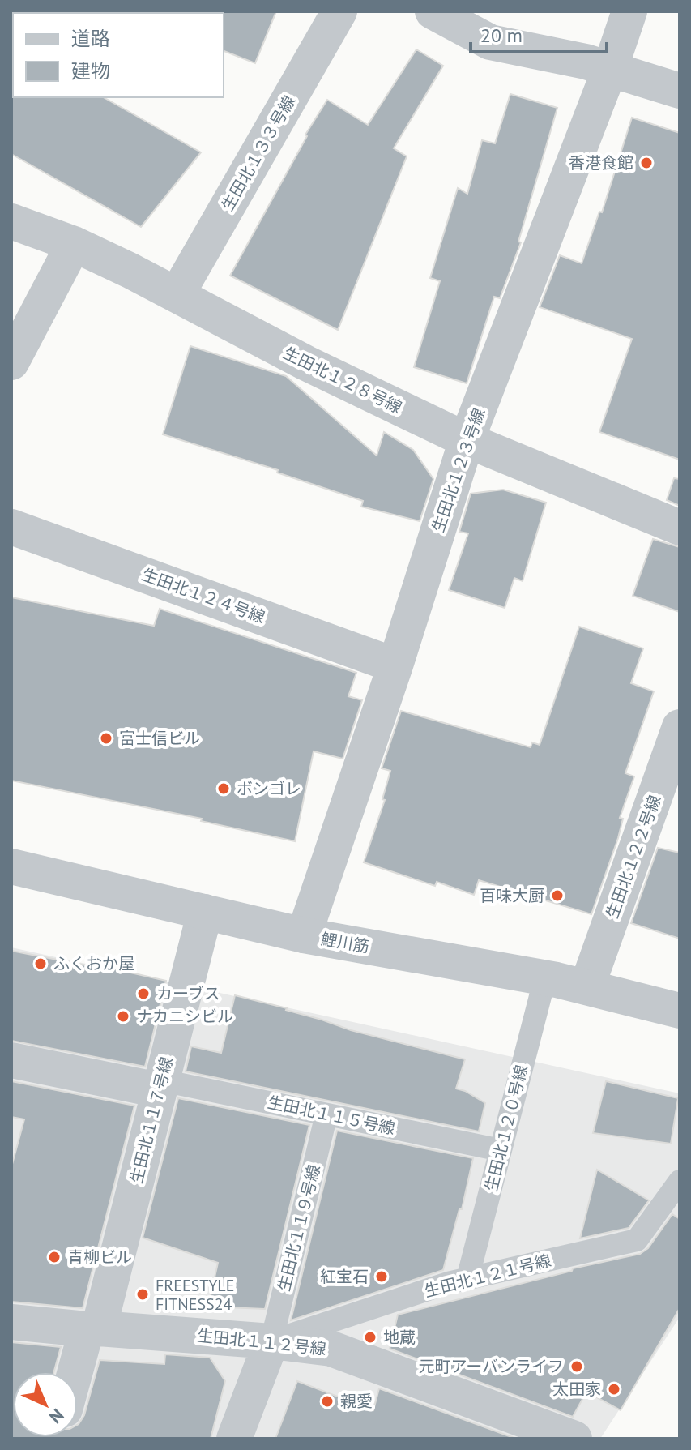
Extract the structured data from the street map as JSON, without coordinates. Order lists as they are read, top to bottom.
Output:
{
  "streets": {
    "street": [
      "生田北１３３号線",
      "生田北１２８号線",
      "生田北１２３号線",
      "生田北１２４号線",
      "生田北１２２号線",
      "鯉川筋",
      "生田北１１５号線",
      "生田北１１７号線",
      "生田北１１２号線"
    ],
    "lane": ["生田北１２０号線", "生田北１１９号線", "生田北１２１号線"]
  },
  "crossings": [
    ["生田北１３３号線", "生田北１２８号線"],
    ["生田北１２８号線", "生田北１２３号線"],
    ["生田北１２３号線", "生田北１２４号線"],
    ["生田北１２３号線", "鯉川筋"],
    ["生田北１２２号線", "鯉川筋"],
    ["鯉川筋", "生田北１１７号線"],
    ["鯉川筋", "生田北１２０号線"],
    ["生田北１１５号線", "生田北１１７号線"],
    ["生田北１１５号線", "生田北１２０号線"],
    ["生田北１１５号線", "生田北１１９号線"],
    ["生田北１１７号線", "生田北１１２号線"],
    ["生田北１２０号線", "生田北１２１号線"],
    ["生田北１１９号線", "生田北１２１号線"],
    ["生田北１１９号線", "生田北１１２号線"],
    ["生田北１２１号線", "生田北１１２号線"]
  ],
  "places": [
    "香港食館",
    "富士信ビル",
    "ボンゴレ",
    "百味大厨",
    "ふくおか屋",
    "カーブス",
    "ナカニシビル",
    "青柳ビル",
    "紅宝石",
    "FREESTYLE FITNESS24",
    "地蔵",
    "元町アーバンライフ",
    "太田家",
    "親愛"
  ],
  "legend": ["道路", "建物"],
  "scale_bar": "20 m",
  "north": "bottom right"
}
